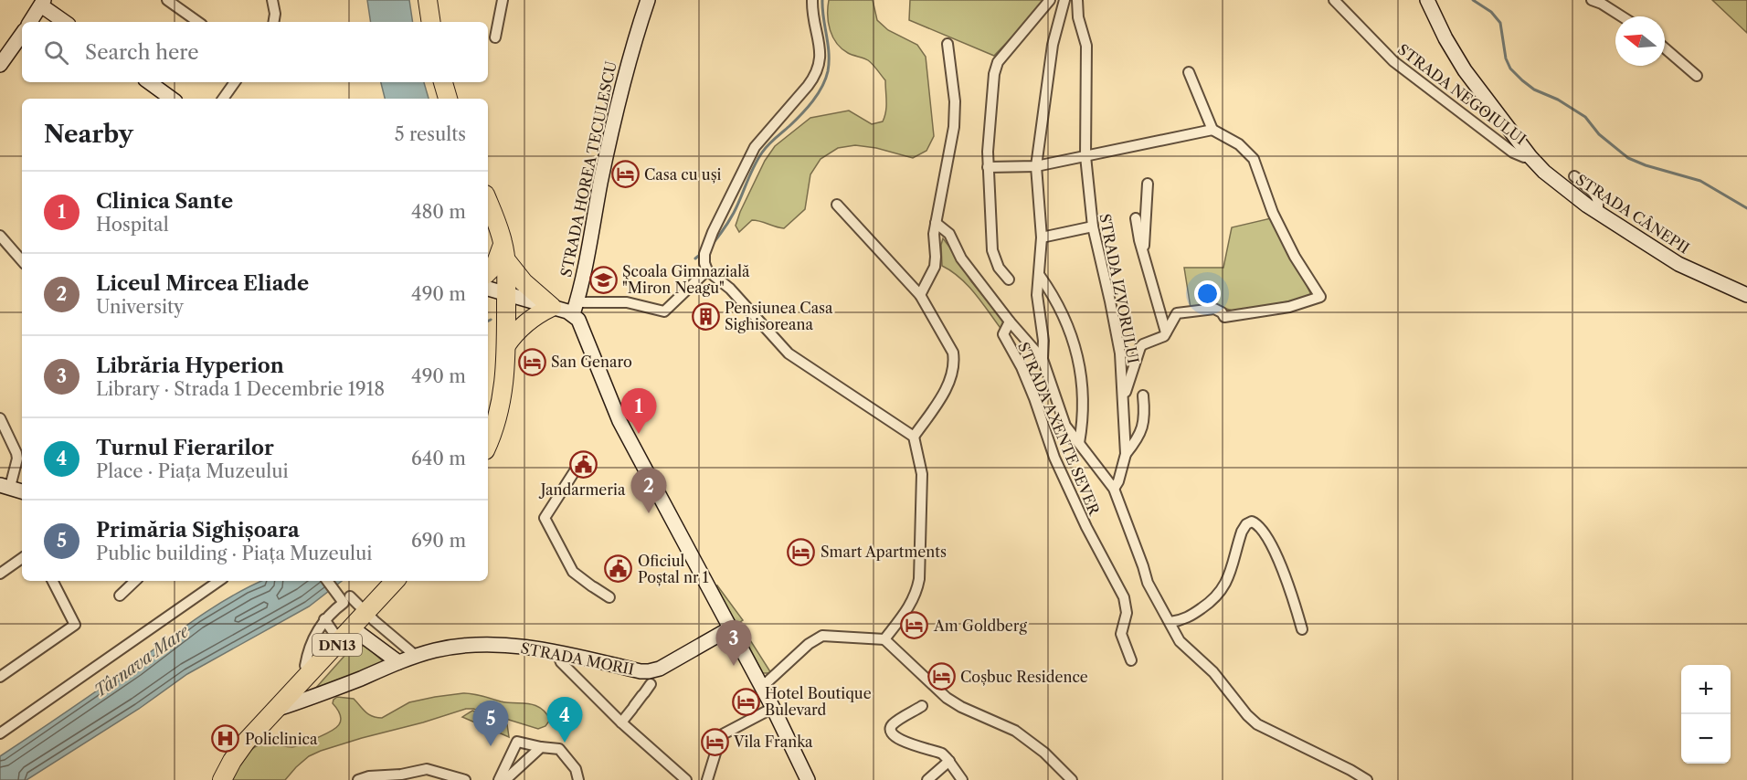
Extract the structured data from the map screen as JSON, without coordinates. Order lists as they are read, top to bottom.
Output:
{
  "streets": {
    "highway": ["DN13", "STRADA MORII"],
    "street": [
      "STRADA NEGOIULUI",
      "STRADA HOREA TECULESCU",
      "STRADA CÂNEPII",
      "STRADA IZVORULUI",
      "STRADA AXENTE SEVER"
    ]
  },
  "crossings": [
    ["STRADA NEGOIULUI", "STRADA CÂNEPII"],
    ["DN13", "STRADA MORII"]
  ],
  "water": ["Târnava Mare"],
  "places": {
    "hotel": [
      "Casa cu uși",
      "San Genaro",
      "Smart Apartments",
      "Am Goldberg",
      "Coșbuc Residence",
      "Hotel Boutique Bulevard",
      "Vila Franka"
    ],
    "school or university": ["Şcoala Gimnazială \"Miron Neagu\""],
    "building": ["Pensiunea Casa Sighisoreana"],
    "public building": ["Jandarmeria", "Oficiul Poștal nr 1"],
    "hospital": ["Policlinica"]
  },
  "north": "left",
  "page": {
    "search": "Search here",
    "heading": ["Nearby", "5 results"],
    "list": [
      {
        "mark": "1",
        "name": "Clinica Sante",
        "note": "Hospital",
        "value": "480 m"
      },
      {
        "mark": "2",
        "name": "Liceul Mircea Eliade",
        "note": "University",
        "value": "490 m"
      },
      {
        "mark": "3",
        "name": "Librăria Hyperion",
        "note": "Library · Strada 1 Decembrie 1918",
        "value": "490 m"
      },
      {
        "mark": "4",
        "name": "Turnul Fierarilor",
        "note": "Place · Piața Muzeului",
        "value": "640 m"
      },
      {
        "mark": "5",
        "name": "Primăria Sighișoara",
        "note": "Public building · Piața Muzeului",
        "value": "690 m"
      }
    ],
    "pins": [
      "1",
      "2",
      "3",
      "4",
      "5"
    ],
    "map_buttons": ["+", "−"]
  }
}
